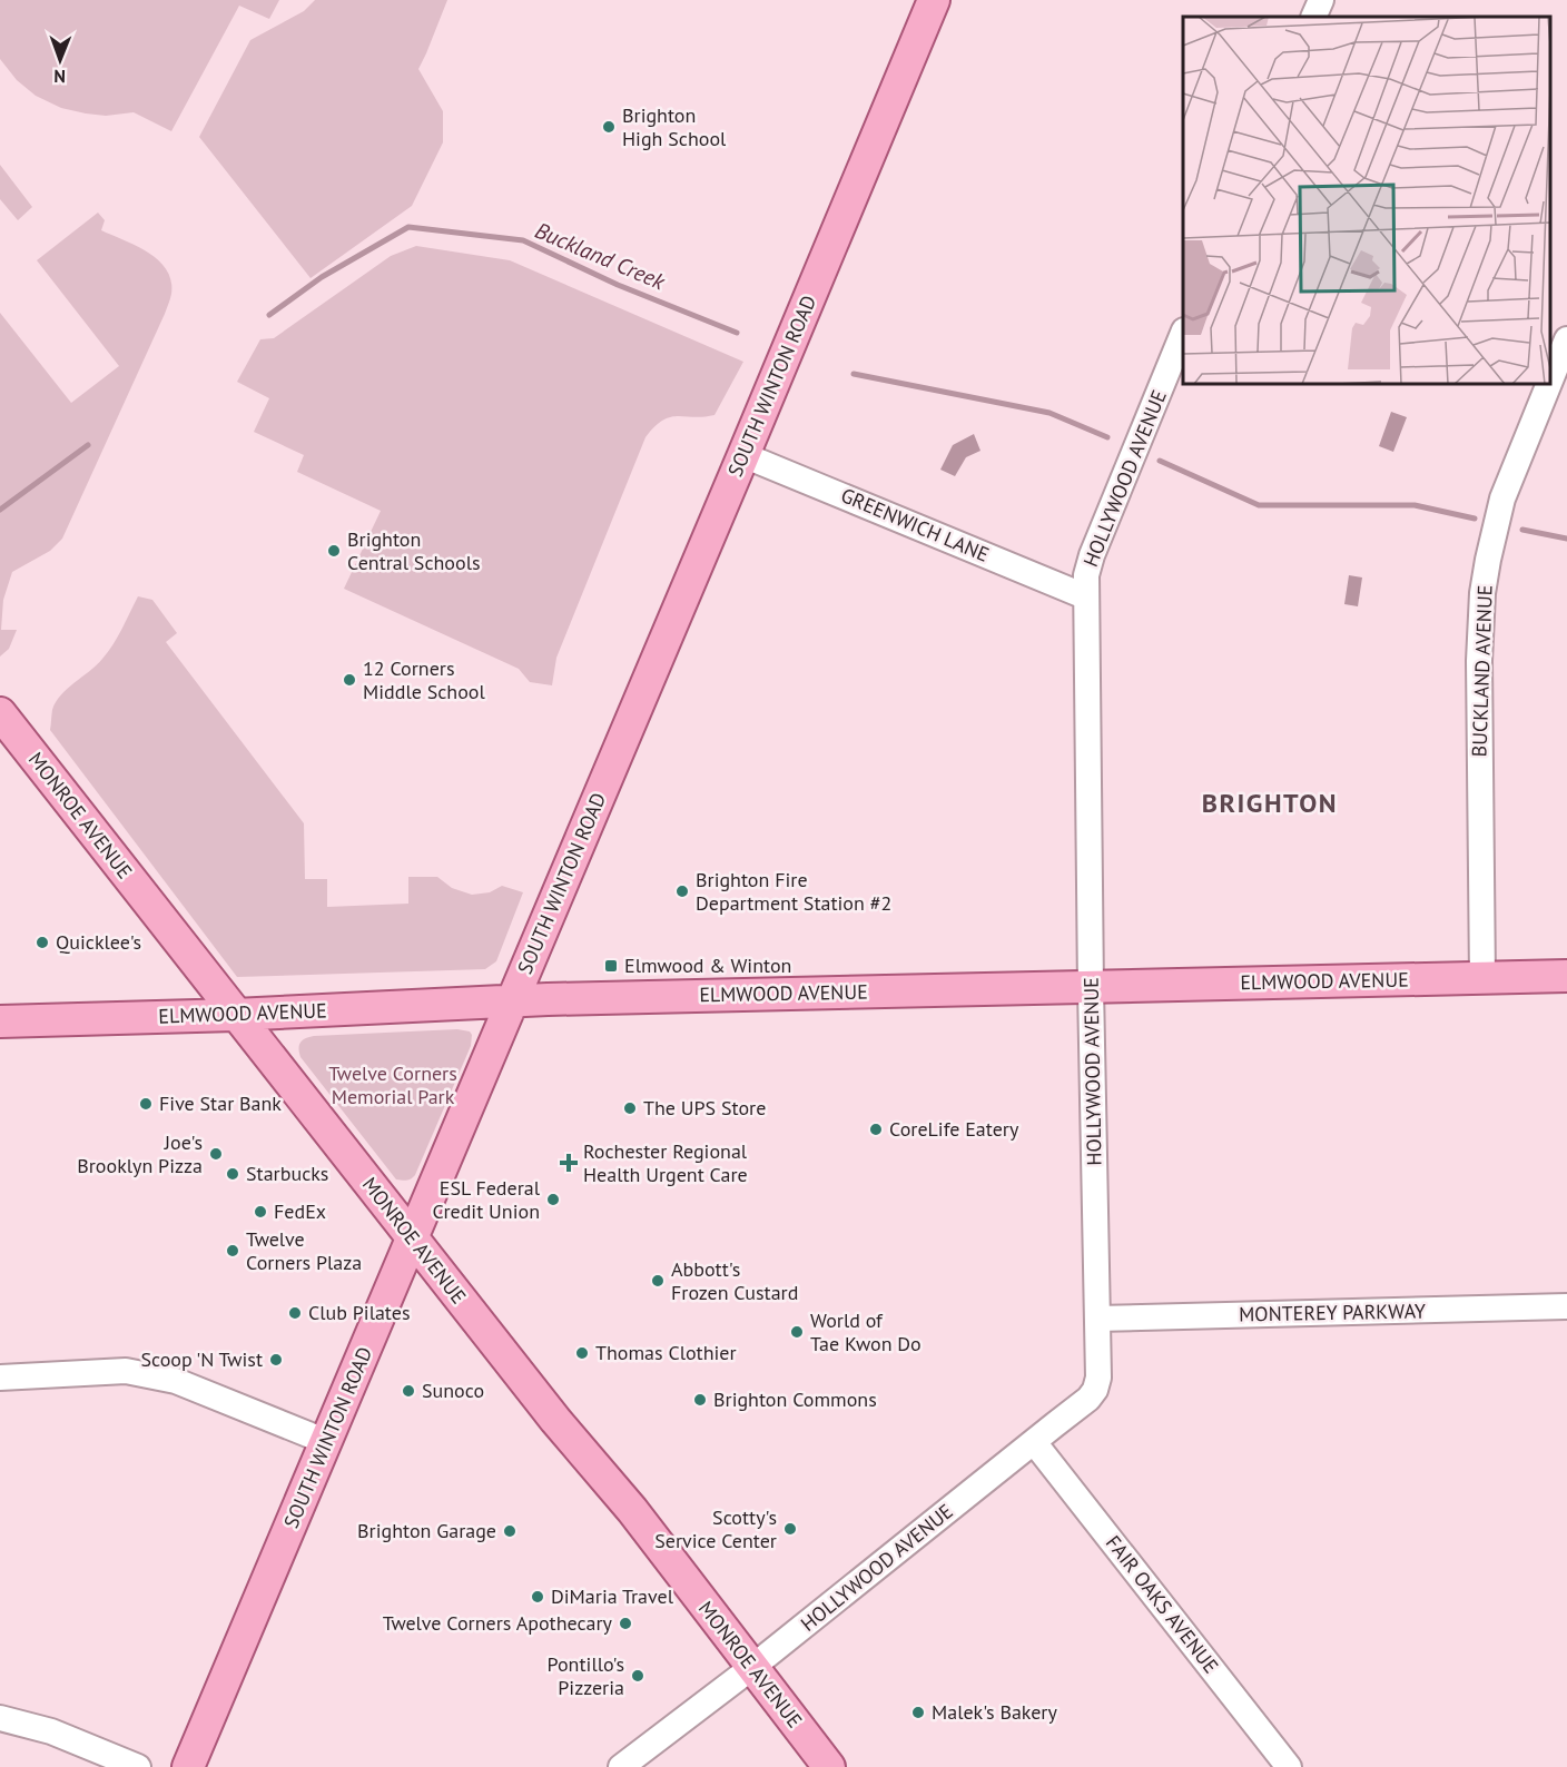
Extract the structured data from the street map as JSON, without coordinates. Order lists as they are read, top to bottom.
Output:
{
  "streets": {
    "main road": ["SOUTH WINTON ROAD", "MONROE AVENUE", "ELMWOOD AVENUE"],
    "street": [
      "HOLLYWOOD AVENUE",
      "GREENWICH LANE",
      "BUCKLAND AVENUE",
      "MONTEREY PARKWAY",
      "FAIR OAKS AVENUE"
    ]
  },
  "crossings": [
    ["SOUTH WINTON ROAD", "GREENWICH LANE"],
    ["SOUTH WINTON ROAD", "MONROE AVENUE"],
    ["SOUTH WINTON ROAD", "ELMWOOD AVENUE"],
    ["HOLLYWOOD AVENUE", "GREENWICH LANE"],
    ["HOLLYWOOD AVENUE", "MONROE AVENUE"],
    ["HOLLYWOOD AVENUE", "ELMWOOD AVENUE"],
    ["HOLLYWOOD AVENUE", "MONTEREY PARKWAY"],
    ["HOLLYWOOD AVENUE", "FAIR OAKS AVENUE"],
    ["BUCKLAND AVENUE", "ELMWOOD AVENUE"],
    ["MONROE AVENUE", "ELMWOOD AVENUE"]
  ],
  "districts": ["BRIGHTON"],
  "water": ["Buckland Creek"],
  "parks": ["Twelve Corners Memorial Park"],
  "places": {
    "other": [
      "Brighton High School",
      "Brighton Central Schools",
      "12 Corners Middle School",
      "Brighton Fire Department Station #2",
      "Quicklee's",
      "Five Star Bank",
      "The UPS Store",
      "CoreLife Eatery",
      "Joe's Brooklyn Pizza",
      "Starbucks",
      "ESL Federal Credit Union",
      "FedEx",
      "Twelve Corners Plaza",
      "Abbott's Frozen Custard",
      "Club Pilates",
      "World of Tae Kwon Do",
      "Thomas Clothier",
      "Scoop 'N Twist",
      "Sunoco",
      "Brighton Commons",
      "Scotty's Service Center",
      "Brighton Garage",
      "DiMaria Travel",
      "Twelve Corners Apothecary",
      "Pontillo's Pizzeria",
      "Malek's Bakery"
    ],
    "transit": ["Elmwood & Winton"],
    "health": ["Rochester Regional Health Urgent Care"]
  },
  "north": "bottom"
}
